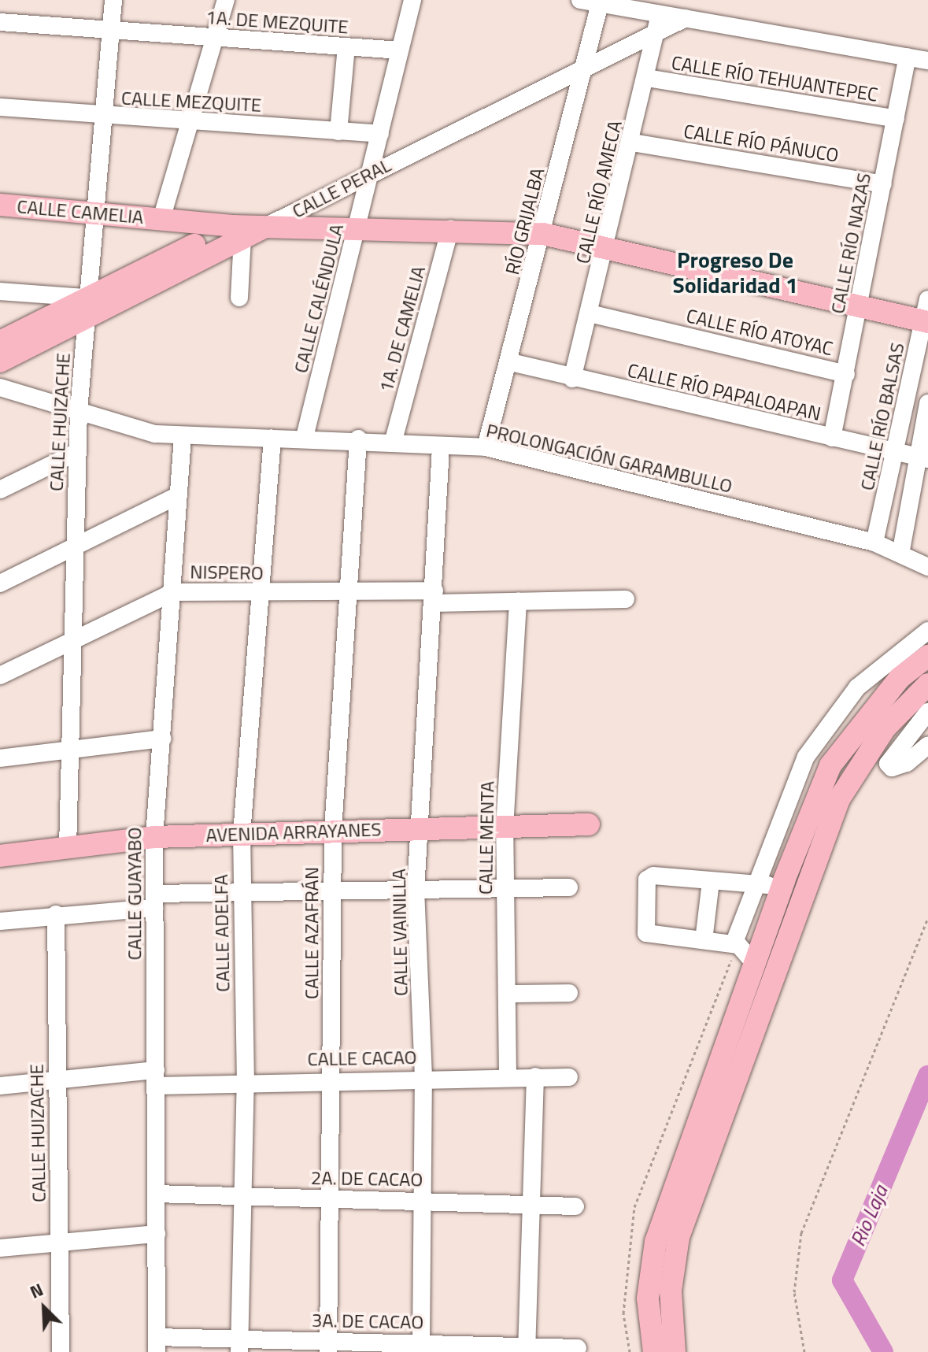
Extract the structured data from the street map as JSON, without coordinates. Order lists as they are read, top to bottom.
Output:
{
  "streets": {
    "main road": ["CALLE PERAL", "CALLE CAMELIA", "AVENIDA ARRAYANES"],
    "street": [
      "1A. DE MEZQUITE",
      "CALLE RÍO TEHUANTEPEC",
      "CALLE MEZQUITE",
      "CALLE RÍO PÁNUCO",
      "CALLE RÍO AMECA",
      "RÍO GRIJALBA",
      "CALLE RÍO NAZAS",
      "CALLE CALÉNDULA",
      "1A. DE CAMELIA",
      "CALLE RÍO ATOYAC",
      "CALLE RÍO PAPALOAPAN",
      "CALLE RÍO BALSAS",
      "CALLE HUIZACHE",
      "PROLONGACIÓN GARAMBULLO",
      "NISPERO",
      "CALLE MENTA",
      "CALLE GUAYABO",
      "CALLE VAINILLA",
      "CALLE ADELFA",
      "CALLE AZAFRÁN",
      "CALLE CACAO",
      "2A. DE CACAO",
      "3A. DE CACAO"
    ]
  },
  "crossings": [
    ["1A. DE MEZQUITE", "CALLE CALÉNDULA"],
    ["1A. DE MEZQUITE", "CALLE HUIZACHE"],
    ["CALLE RÍO TEHUANTEPEC", "CALLE RÍO AMECA"],
    ["CALLE RÍO TEHUANTEPEC", "CALLE RÍO NAZAS"],
    ["CALLE MEZQUITE", "CALLE CALÉNDULA"],
    ["CALLE MEZQUITE", "CALLE HUIZACHE"],
    ["CALLE RÍO PÁNUCO", "CALLE RÍO AMECA"],
    ["CALLE RÍO PÁNUCO", "CALLE RÍO NAZAS"],
    ["CALLE PERAL", "CALLE RÍO AMECA"],
    ["CALLE PERAL", "CALLE CAMELIA"],
    ["CALLE PERAL", "RÍO GRIJALBA"],
    ["CALLE PERAL", "CALLE RÍO NAZAS"],
    ["CALLE PERAL", "CALLE CALÉNDULA"],
    ["CALLE PERAL", "CALLE HUIZACHE"],
    ["CALLE RÍO AMECA", "CALLE RÍO ATOYAC"],
    ["CALLE RÍO AMECA", "CALLE RÍO PAPALOAPAN"],
    ["CALLE CAMELIA", "CALLE HUIZACHE"],
    ["RÍO GRIJALBA", "CALLE RÍO PAPALOAPAN"],
    ["RÍO GRIJALBA", "PROLONGACIÓN GARAMBULLO"],
    ["CALLE RÍO NAZAS", "CALLE RÍO ATOYAC"],
    ["CALLE RÍO NAZAS", "CALLE RÍO PAPALOAPAN"],
    ["CALLE CALÉNDULA", "PROLONGACIÓN GARAMBULLO"],
    ["1A. DE CAMELIA", "PROLONGACIÓN GARAMBULLO"],
    ["CALLE RÍO PAPALOAPAN", "CALLE RÍO BALSAS"],
    ["CALLE RÍO BALSAS", "PROLONGACIÓN GARAMBULLO"],
    ["CALLE HUIZACHE", "PROLONGACIÓN GARAMBULLO"],
    ["CALLE HUIZACHE", "NISPERO"],
    ["CALLE HUIZACHE", "AVENIDA ARRAYANES"],
    ["CALLE HUIZACHE", "CALLE CACAO"],
    ["PROLONGACIÓN GARAMBULLO", "CALLE GUAYABO"],
    ["PROLONGACIÓN GARAMBULLO", "CALLE VAINILLA"],
    ["PROLONGACIÓN GARAMBULLO", "CALLE ADELFA"],
    ["PROLONGACIÓN GARAMBULLO", "CALLE AZAFRÁN"],
    ["NISPERO", "CALLE MENTA"],
    ["NISPERO", "CALLE GUAYABO"],
    ["NISPERO", "CALLE VAINILLA"],
    ["NISPERO", "CALLE ADELFA"],
    ["NISPERO", "CALLE AZAFRÁN"],
    ["AVENIDA ARRAYANES", "CALLE MENTA"],
    ["AVENIDA ARRAYANES", "CALLE GUAYABO"],
    ["AVENIDA ARRAYANES", "CALLE VAINILLA"],
    ["AVENIDA ARRAYANES", "CALLE ADELFA"],
    ["AVENIDA ARRAYANES", "CALLE AZAFRÁN"],
    ["CALLE MENTA", "CALLE CACAO"],
    ["CALLE GUAYABO", "CALLE CACAO"],
    ["CALLE GUAYABO", "2A. DE CACAO"],
    ["CALLE GUAYABO", "3A. DE CACAO"],
    ["CALLE VAINILLA", "CALLE CACAO"],
    ["CALLE VAINILLA", "2A. DE CACAO"],
    ["CALLE VAINILLA", "3A. DE CACAO"],
    ["CALLE ADELFA", "CALLE CACAO"],
    ["CALLE ADELFA", "2A. DE CACAO"],
    ["CALLE ADELFA", "3A. DE CACAO"],
    ["CALLE AZAFRÁN", "CALLE CACAO"],
    ["CALLE AZAFRÁN", "2A. DE CACAO"],
    ["CALLE AZAFRÁN", "3A. DE CACAO"]
  ],
  "districts": ["Progreso De Solidaridad 1"],
  "water": ["Rio Laja"],
  "north": "top left"
}
